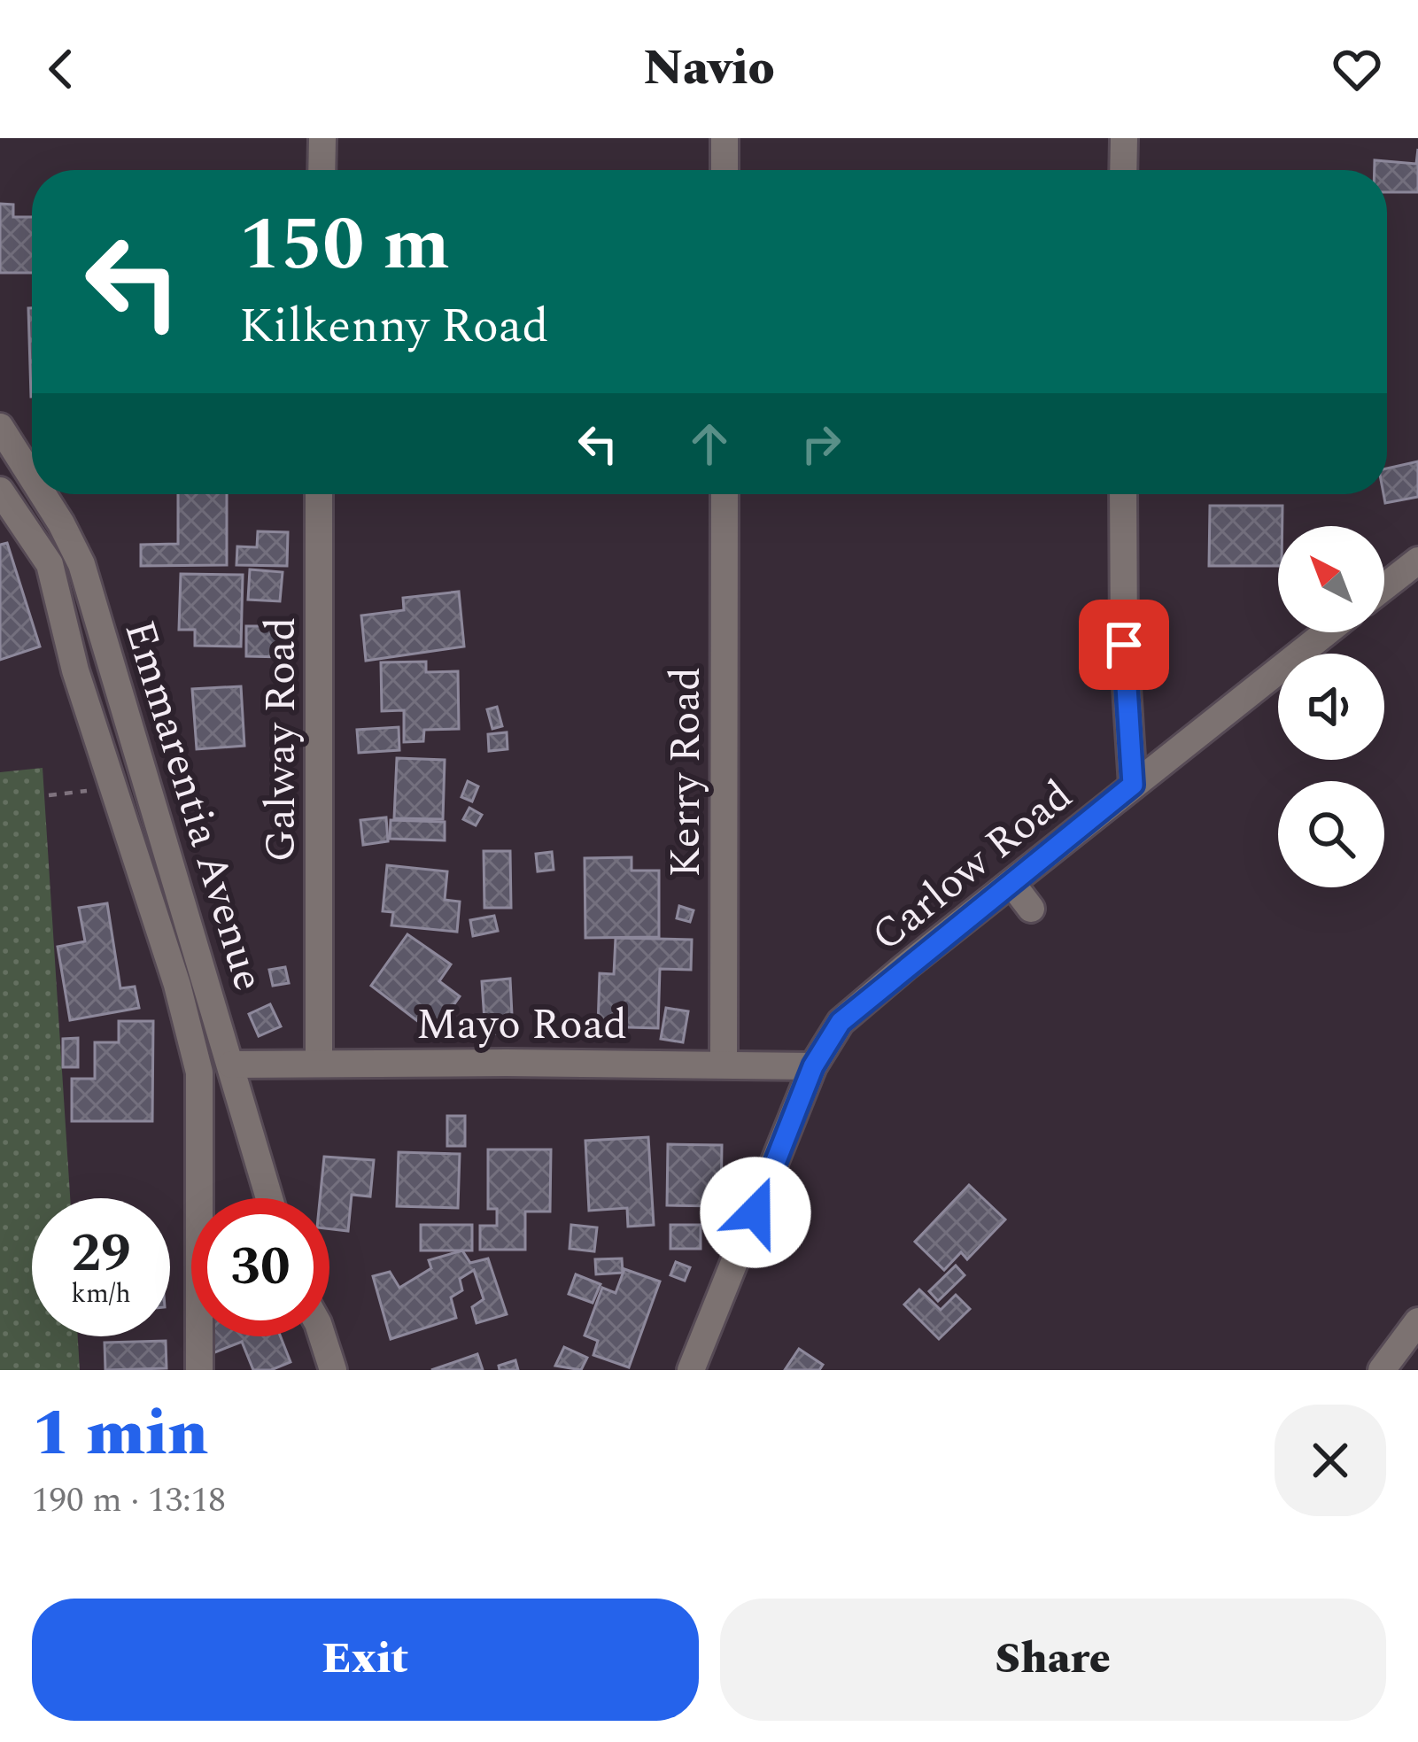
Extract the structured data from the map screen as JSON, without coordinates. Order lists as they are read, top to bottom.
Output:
{
  "streets": {
    "street": [
      "Galway Road",
      "Kerry Road",
      "Emmarentia Avenue",
      "Carlow Road",
      "Mayo Road"
    ]
  },
  "crossings": [
    ["Galway Road", "Mayo Road"],
    ["Kerry Road", "Mayo Road"],
    ["Emmarentia Avenue", "Mayo Road"],
    ["Carlow Road", "Mayo Road"]
  ],
  "north": "top left",
  "page": {
    "header": "Navio",
    "turn": ["150 m", "Kilkenny Road"],
    "speed": "29 km/h",
    "limit": "30",
    "heading": ["1 min", "190 m · 13:18"],
    "buttons": ["Exit", "Share"]
  }
}
